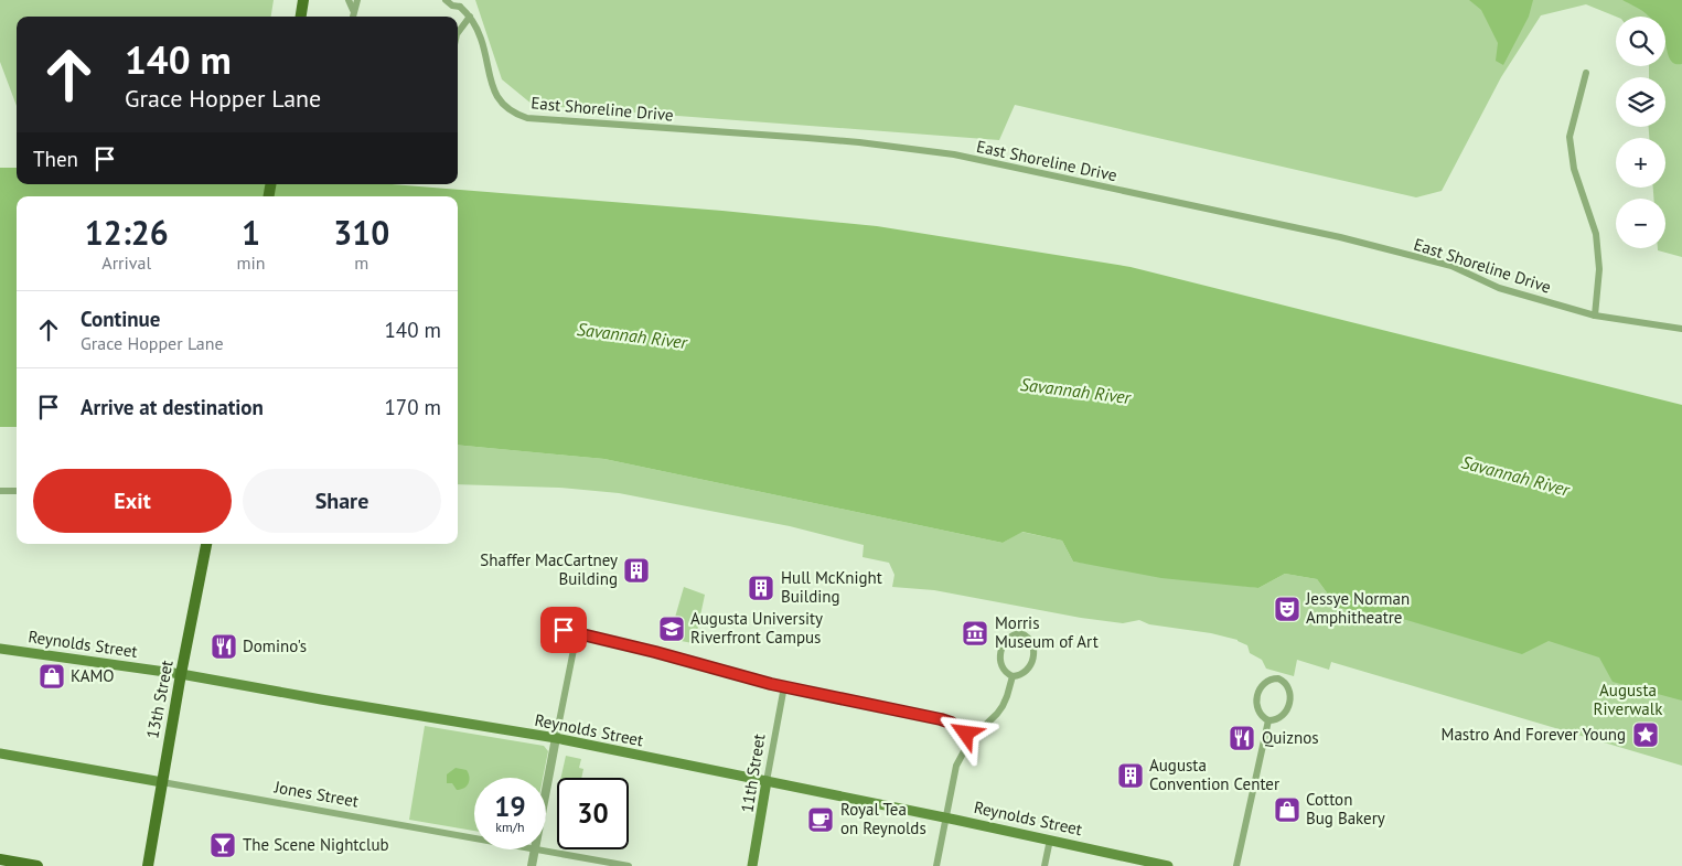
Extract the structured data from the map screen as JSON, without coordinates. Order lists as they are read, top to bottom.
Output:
{
  "streets": {
    "main road": [
      "Reynolds Street",
      "13th Street",
      "11th Street",
      "Jones Street"
    ],
    "street": ["East Shoreline Drive"]
  },
  "crossings": [
    ["Reynolds Street", "13th Street"],
    ["Reynolds Street", "11th Street"],
    ["13th Street", "Jones Street"]
  ],
  "water": ["Savannah River"],
  "parks": ["Augusta Riverwalk"],
  "places": {
    "building": ["Shaffer MacCartney Building", "Hull McKnight Building", "Augusta Convention Center"],
    "theatre": ["Jessye Norman Amphitheatre"],
    "school or university": ["Augusta University Riverfront Campus"],
    "museum": ["Morris Museum of Art"],
    "restaurant": ["Domino's", "Quiznos"],
    "shop": ["KAMO", "Cotton Bug Bakery"],
    "place": ["Mastro And Forever Young"],
    "cafe": ["Royal Tea on Reynolds"],
    "bar": ["The Scene Nightclub"]
  },
  "page": {
    "map_buttons": ["+", "−"],
    "turn": ["140 m", "Grace Hopper Lane"],
    "then": "Then",
    "eta": [
      "12:26",
      "Arrival",
      "1",
      "min",
      "310",
      "m"
    ],
    "list": [
      {
        "name": "Continue",
        "note": "Grace Hopper Lane",
        "value": "140 m"
      },
      {
        "name": "Arrive at destination",
        "value": "170 m"
      }
    ],
    "buttons": ["Exit", "Share"],
    "speed": "19 km/h",
    "limit": "30"
  }
}
